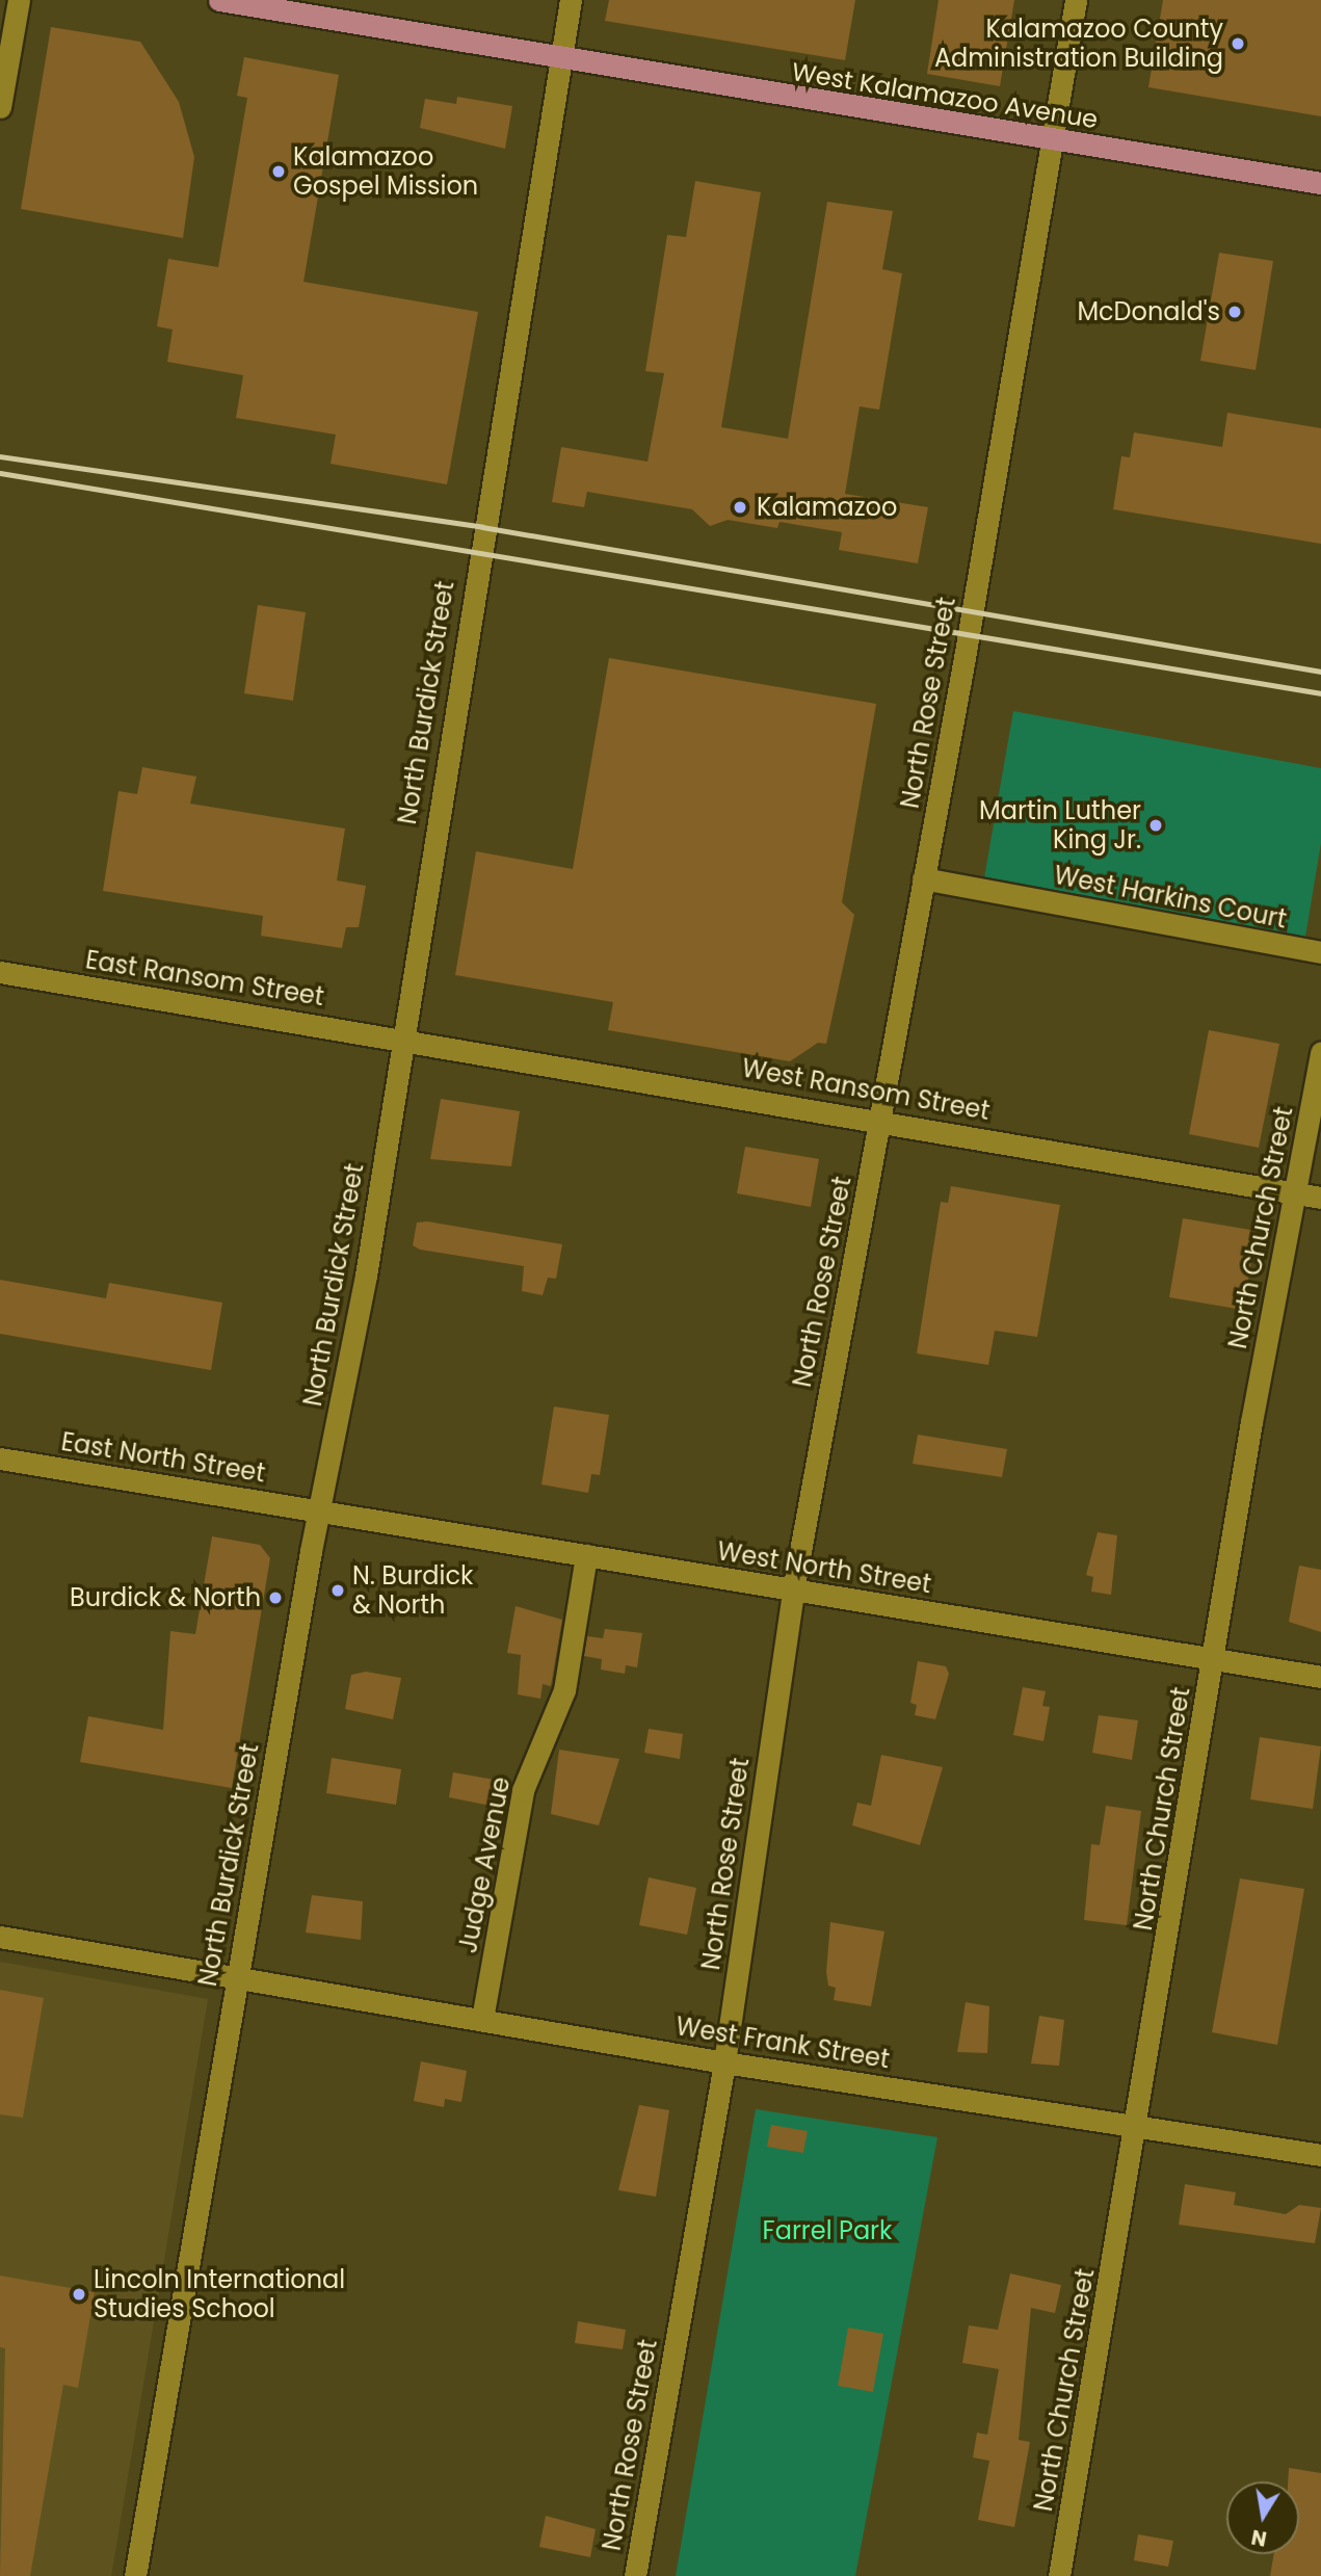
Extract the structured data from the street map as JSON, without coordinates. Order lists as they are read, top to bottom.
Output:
{
  "streets": {
    "main road": ["West Kalamazoo Avenue"],
    "street": [
      "North Burdick Street",
      "North Rose Street",
      "West Harkins Court",
      "East Ransom Street",
      "West Ransom Street",
      "North Church Street",
      "East North Street",
      "West North Street",
      "Judge Avenue",
      "West Frank Street"
    ]
  },
  "crossings": [
    ["West Kalamazoo Avenue", "North Burdick Street"],
    ["West Kalamazoo Avenue", "North Rose Street"],
    ["North Burdick Street", "East Ransom Street"],
    ["North Burdick Street", "West Ransom Street"],
    ["North Burdick Street", "East North Street"],
    ["North Burdick Street", "West North Street"],
    ["North Burdick Street", "West Frank Street"],
    ["North Rose Street", "West Harkins Court"],
    ["North Rose Street", "West Ransom Street"],
    ["North Rose Street", "West North Street"],
    ["North Rose Street", "West Frank Street"],
    ["East Ransom Street", "West Ransom Street"],
    ["West Ransom Street", "North Church Street"],
    ["North Church Street", "West North Street"],
    ["North Church Street", "West Frank Street"],
    ["East North Street", "West North Street"],
    ["West North Street", "Judge Avenue"],
    ["Judge Avenue", "West Frank Street"]
  ],
  "parks": ["Farrel Park"],
  "places": [
    "Kalamazoo County Administration Building",
    "Kalamazoo Gospel Mission",
    "McDonald's",
    "Kalamazoo",
    "Martin Luther King Jr.",
    "N. Burdick & North",
    "Burdick & North",
    "Lincoln International Studies School"
  ],
  "north": "bottom"
}
